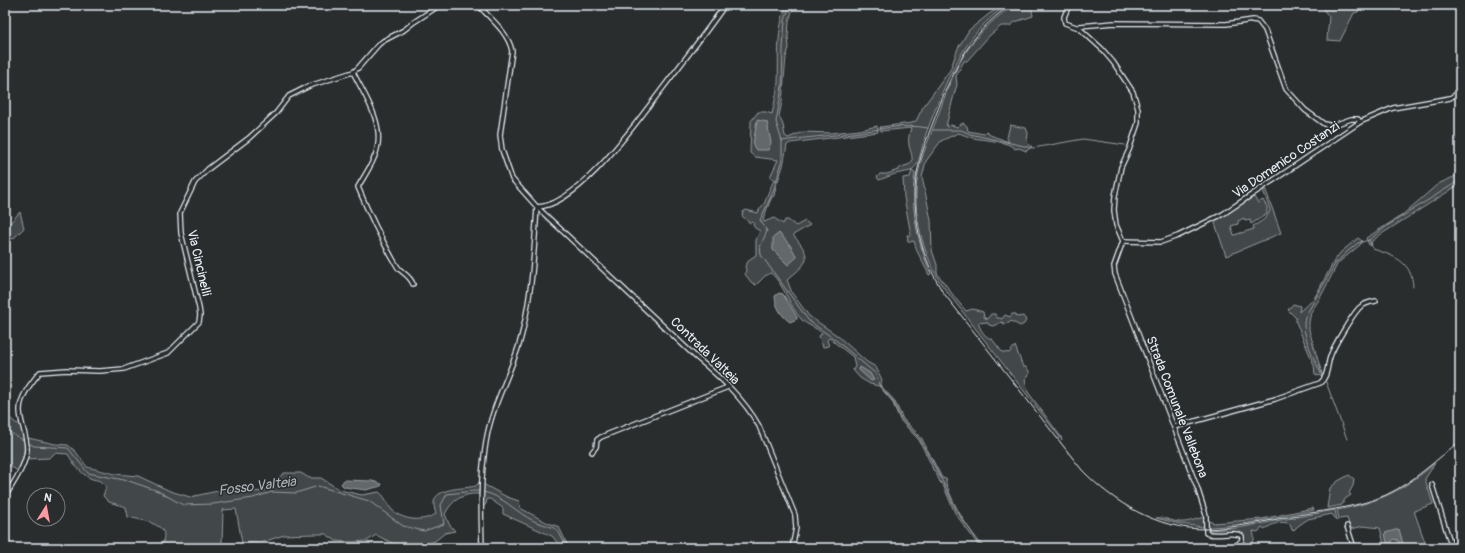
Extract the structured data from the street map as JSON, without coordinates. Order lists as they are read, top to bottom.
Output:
{
  "streets": {
    "street": [
      "Via Domenico Costanzi",
      "Via Cincinelli",
      "Contrada Valteia",
      "Strada Comunale Vallebona"
    ]
  },
  "crossings": [
    ["Via Domenico Costanzi", "Strada Comunale Vallebona"]
  ],
  "water": ["Fosso Valteia"],
  "north": "top"
}
